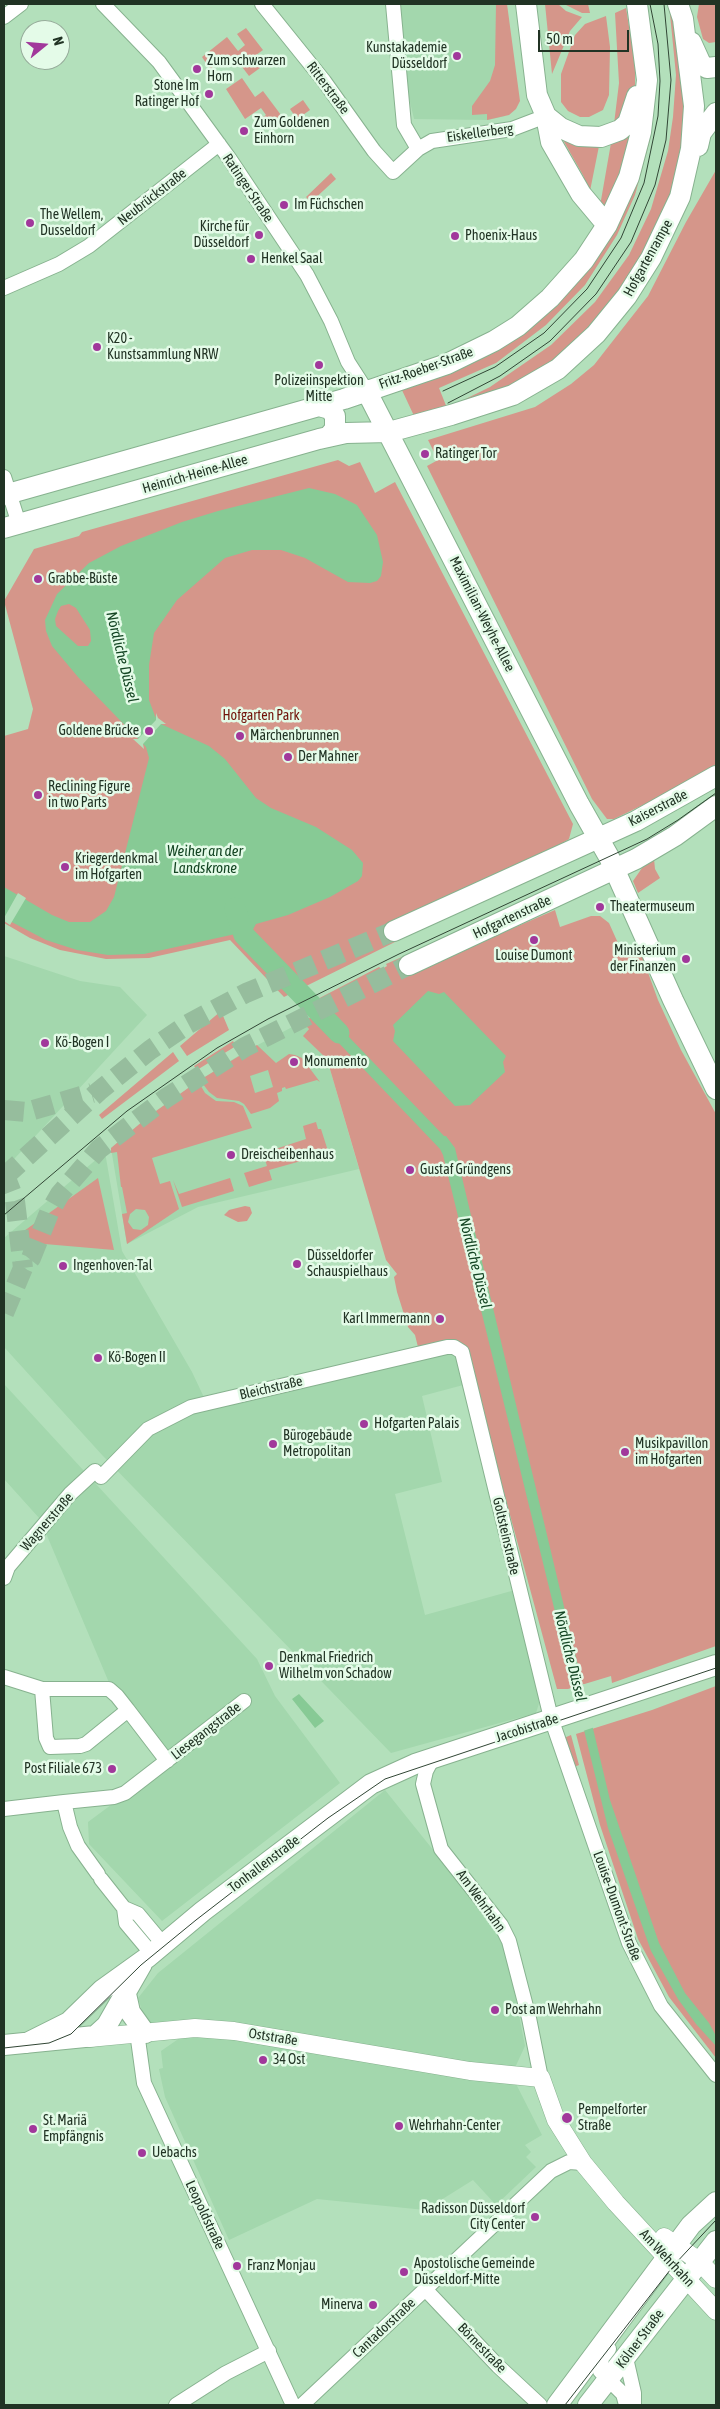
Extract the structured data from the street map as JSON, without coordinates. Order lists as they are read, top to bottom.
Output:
{
  "streets": {
    "main road": [
      "Hofgartenrampe",
      "Fritz-Roeber-Straße",
      "Heinrich-Heine-Allee",
      "Maximilian-Weyhe-Allee",
      "Kaiserstraße",
      "Hofgartenstraße",
      "Jacobistraße",
      "Tonhallenstraße",
      "Oststraße",
      "Kölner Straße"
    ],
    "street": [
      "Ritterstraße",
      "Eiskellerberg",
      "Ratinger Straße",
      "Neubrückstraße",
      "Bleichstraße",
      "Wagnerstraße",
      "Goltsteinstraße",
      "Liesegangstraße",
      "Am Wehrhahn",
      "Louise-Dumont-Straße",
      "Leopoldstraße",
      "Cantadorstraße",
      "Börnestraße"
    ]
  },
  "crossings": [
    ["Ritterstraße", "Eiskellerberg"],
    ["Ratinger Straße", "Neubrückstraße"],
    ["Ratinger Straße", "Fritz-Roeber-Straße"],
    ["Ratinger Straße", "Maximilian-Weyhe-Allee"],
    ["Hofgartenrampe", "Heinrich-Heine-Allee"],
    ["Hofgartenrampe", "Maximilian-Weyhe-Allee"],
    ["Fritz-Roeber-Straße", "Maximilian-Weyhe-Allee"],
    ["Heinrich-Heine-Allee", "Maximilian-Weyhe-Allee"],
    ["Maximilian-Weyhe-Allee", "Kaiserstraße"],
    ["Maximilian-Weyhe-Allee", "Hofgartenstraße"],
    ["Kaiserstraße", "Hofgartenstraße"],
    ["Bleichstraße", "Wagnerstraße"],
    ["Bleichstraße", "Goltsteinstraße"],
    ["Goltsteinstraße", "Jacobistraße"],
    ["Goltsteinstraße", "Louise-Dumont-Straße"],
    ["Jacobistraße", "Tonhallenstraße"],
    ["Jacobistraße", "Am Wehrhahn"],
    ["Jacobistraße", "Louise-Dumont-Straße"],
    ["Tonhallenstraße", "Oststraße"],
    ["Am Wehrhahn", "Oststraße"],
    ["Am Wehrhahn", "Cantadorstraße"],
    ["Am Wehrhahn", "Kölner Straße"],
    ["Oststraße", "Leopoldstraße"],
    ["Cantadorstraße", "Börnestraße"]
  ],
  "water": ["Nördliche Düssel", "Weiher an der Landskrone"],
  "parks": ["Hofgarten Park"],
  "places": [
    "Kunstakademie Düsseldorf",
    "Zum schwarzen Horn",
    "Stone Im Ratinger Hof",
    "Zum Goldenen Einhorn",
    "Im Füchschen",
    "The Wellem, Dusseldorf",
    "Kirche für Düsseldorf",
    "Phoenix-Haus",
    "Henkel Saal",
    "K20 - Kunstsammlung NRW",
    "Polizeiinspektion Mitte",
    "Ratinger Tor",
    "Grabbe-Büste",
    "Goldene Brücke",
    "Märchenbrunnen",
    "Der Mahner",
    "Reclining Figure in two Parts",
    "Kriegerdenkmal im Hofgarten",
    "Theatermuseum",
    "Louise Dumont",
    "Ministerium der Finanzen",
    "Kö-Bogen I",
    "Monumento",
    "Dreischeibenhaus",
    "Gustaf Gründgens",
    "Düsseldorfer Schauspielhaus",
    "Ingenhoven-Tal",
    "Karl Immermann",
    "Kö-Bogen II",
    "Hofgarten Palais",
    "Bürogebäude Metropolitan",
    "Musikpavillon im Hofgarten",
    "Denkmal Friedrich Wilhelm von Schadow",
    "Post Filiale 673",
    "Post am Wehrhahn",
    "34 Ost",
    "Pempelforter Straße",
    "Wehrhahn-Center",
    "St. Mariä Empfängnis",
    "Uebachs",
    "Radisson Düsseldorf City Center",
    "Franz Monjau",
    "Apostolische Gemeinde Düsseldorf-Mitte",
    "Minerva"
  ],
  "scale_bar": "50 m",
  "north": "right"
}
